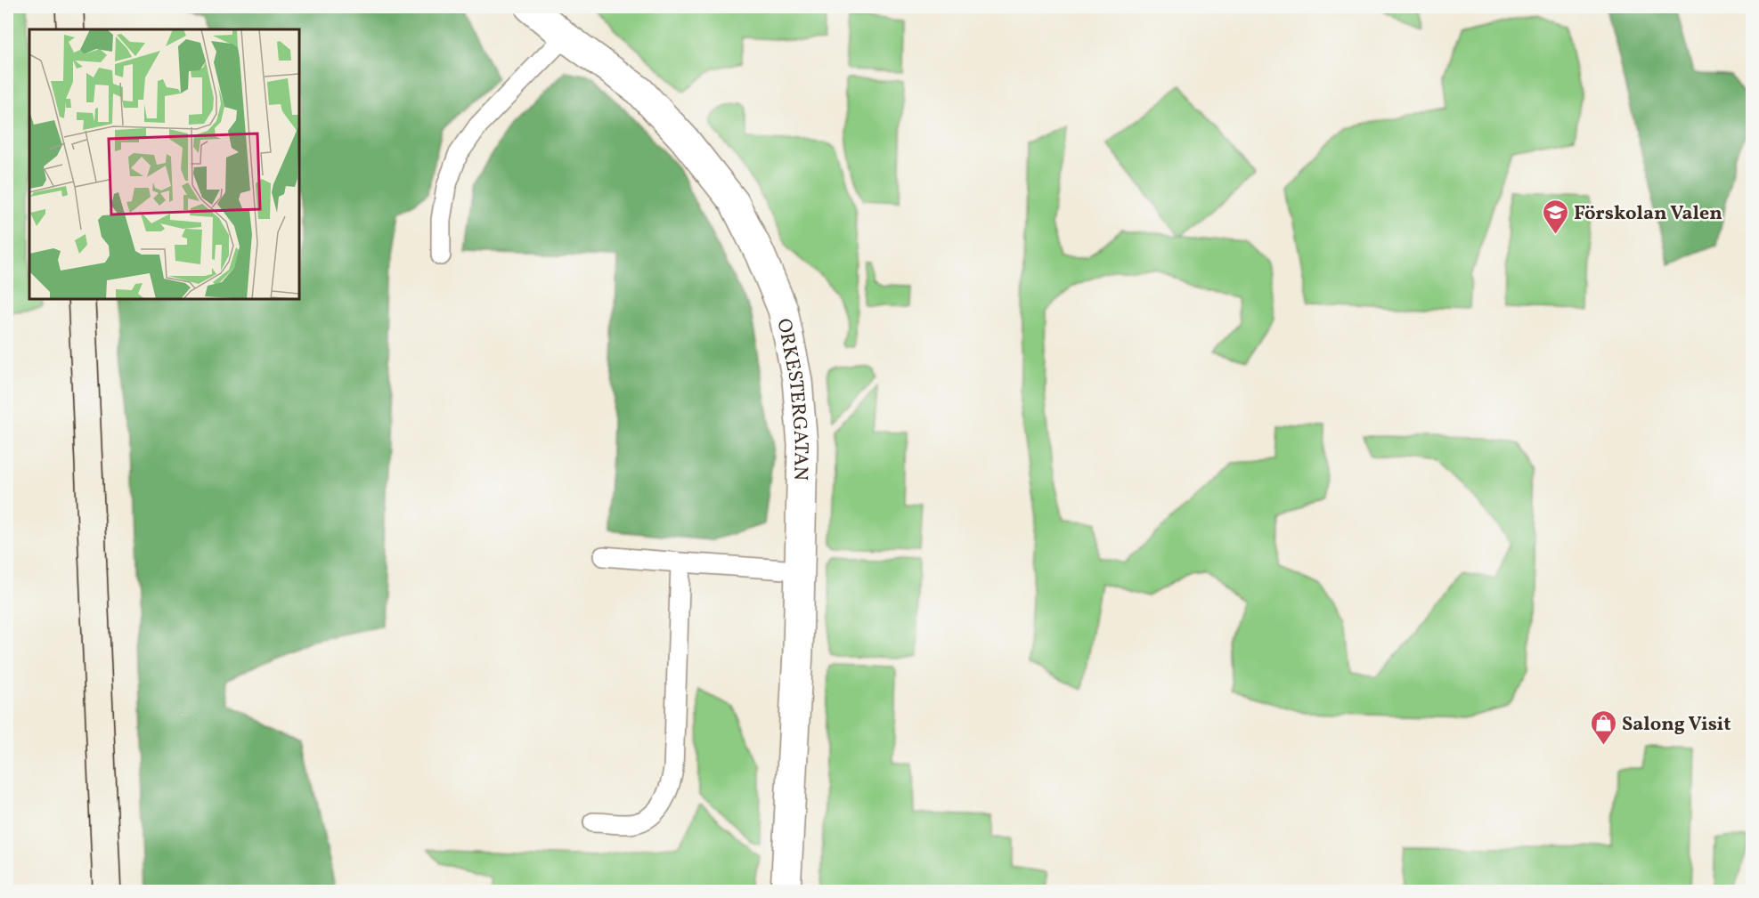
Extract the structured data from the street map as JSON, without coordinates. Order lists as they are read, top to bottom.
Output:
{
  "streets": {
    "street": ["ORKESTERGATAN"]
  },
  "places": {
    "school or university": ["Förskolan Valen"],
    "shop": ["Salong Visit"]
  }
}
